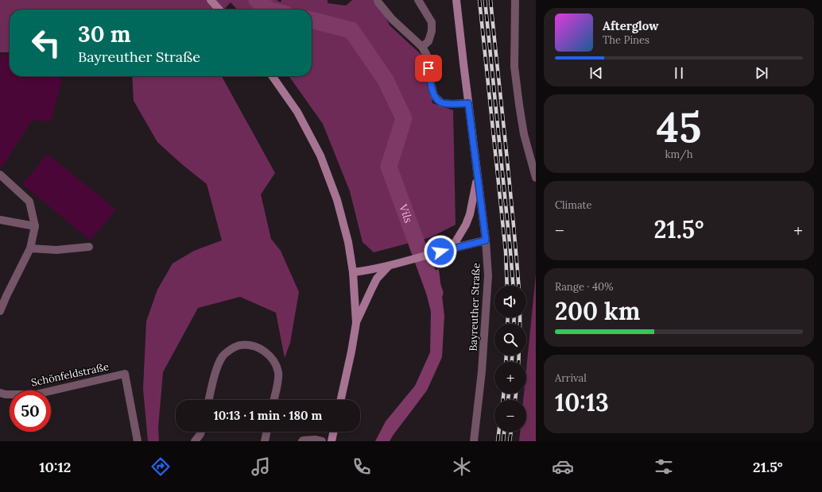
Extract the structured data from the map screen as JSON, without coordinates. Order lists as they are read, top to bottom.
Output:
{
  "streets": {
    "main road": ["Bayreuther Straße"],
    "street": ["Schönfeldstraße"]
  },
  "water": ["Vils"],
  "page": {
    "turn": ["30 m", "Bayreuther Straße"],
    "song": ["Afterglow", "The Pines"],
    "tile": [
      ["45", "km/h"],
      "Climate",
      ["Range · 40%", "200 km"],
      ["Arrival", "10:13"]
    ],
    "heat": ["−", "21.5°", "+"],
    "map_buttons": ["+", "−"],
    "limit": "50",
    "trip": "10:13 · 1 min · 180 m",
    "tabs": ["10:12", "21.5°"]
  }
}
